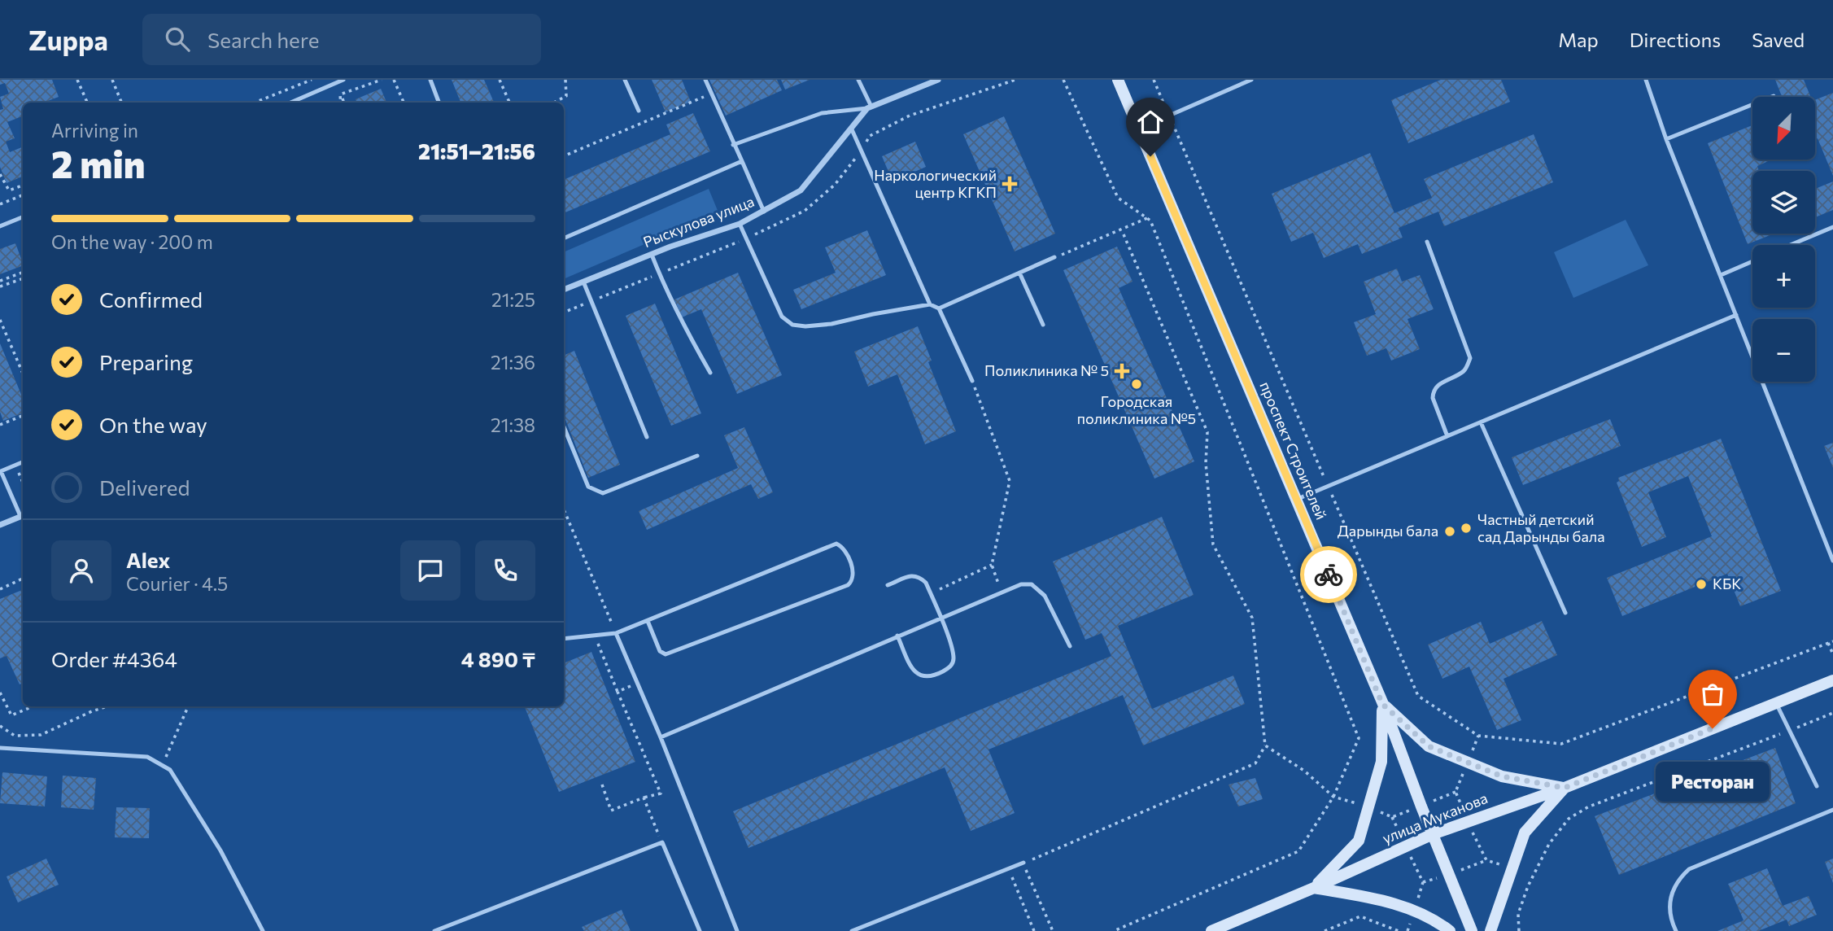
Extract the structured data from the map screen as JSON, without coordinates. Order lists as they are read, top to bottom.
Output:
{
  "streets": {
    "main road": ["проспект Строителей", "улица Муканова"],
    "street": ["Рыскулова улица"]
  },
  "crossings": [
    ["проспект Строителей", "улица Муканова"]
  ],
  "places": {
    "health": ["Наркологический центр КГКП", "Поликлиника № 5"],
    "other": [
      "Городская поликлиника №5",
      "Частный детский сад Дарынды бала",
      "Дарынды бала",
      "КБК",
      "Ресторан"
    ]
  },
  "north": "bottom left",
  "page": {
    "header": "Zuppa",
    "search": "Search here",
    "nav": ["Map", "Directions", "Saved"],
    "map_buttons": ["+", "−"],
    "heading": ["2 min", "Arriving in", "21:51–21:56"],
    "panel": [
      "Alex",
      "Courier · 4.5",
      "Order #4364",
      "4 890 ₸"
    ],
    "bar": "On the way · 200 m",
    "list": [
      ["Confirmed", "21:25"],
      ["Preparing", "21:36"],
      ["On the way", "21:38"],
      "Delivered"
    ],
    "bubble": "Ресторан"
  }
}
